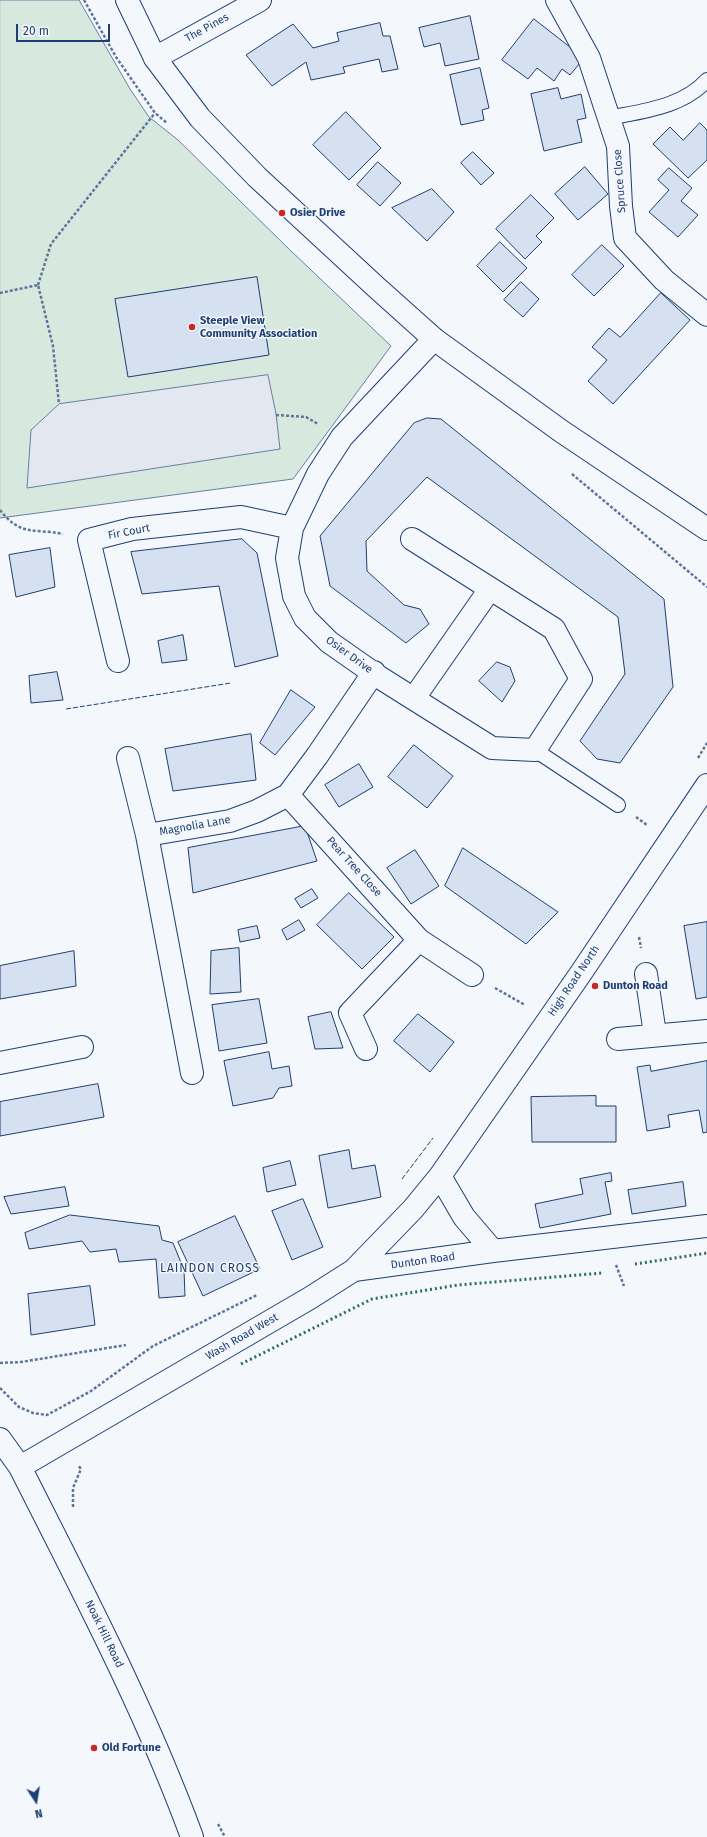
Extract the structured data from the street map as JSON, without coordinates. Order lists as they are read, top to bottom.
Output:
{
  "streets": {
    "street": [
      "The Pines",
      "Spruce Close",
      "Fir Court",
      "Osier Drive",
      "Magnolia Lane",
      "Pear Tree Close",
      "High Road North",
      "Dunton Road",
      "Wash Road West",
      "Noak Hill Road"
    ]
  },
  "crossings": [
    ["Fir Court", "Osier Drive"],
    ["Osier Drive", "Magnolia Lane"],
    ["Magnolia Lane", "Pear Tree Close"],
    ["High Road North", "Wash Road West"],
    ["Dunton Road", "Wash Road West"],
    ["Wash Road West", "Noak Hill Road"]
  ],
  "districts": ["LAINDON CROSS"],
  "places": [
    "Osier Drive",
    "Steeple View Community Association",
    "Dunton Road",
    "Old Fortune"
  ],
  "scale_bar": "20 m",
  "north": "bottom"
}
